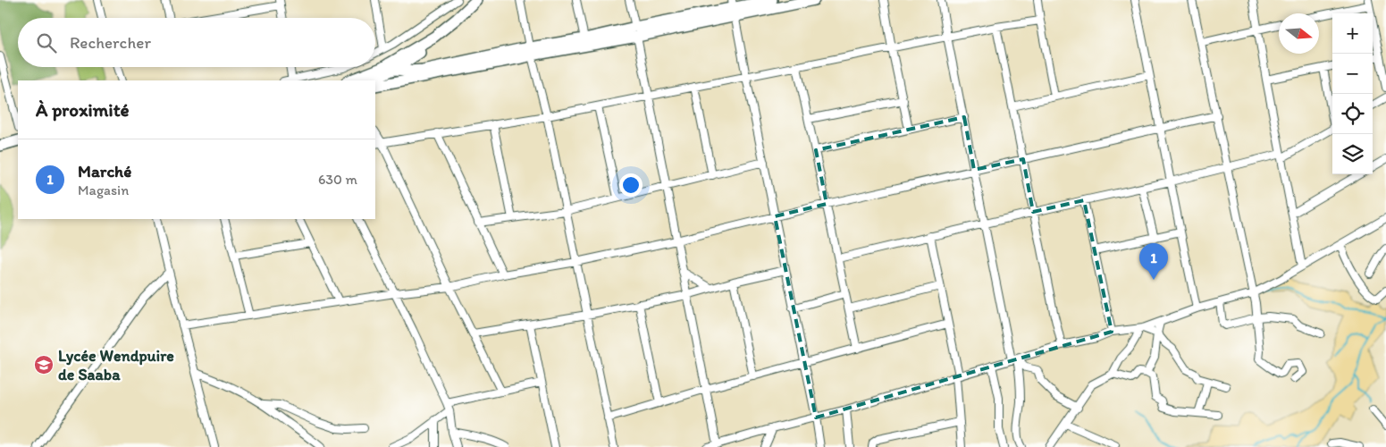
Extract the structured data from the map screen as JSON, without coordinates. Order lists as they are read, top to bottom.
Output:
{
  "places": {
    "school or university": ["Lycée Wendpuire de Saaba"]
  },
  "north": "right",
  "page": {
    "map_buttons": ["+", "−"],
    "search": "Rechercher",
    "heading": "À proximité",
    "list": [
      {
        "mark": "1",
        "name": "Marché",
        "note": "Magasin",
        "value": "630 m"
      }
    ],
    "pins": "1"
  }
}
